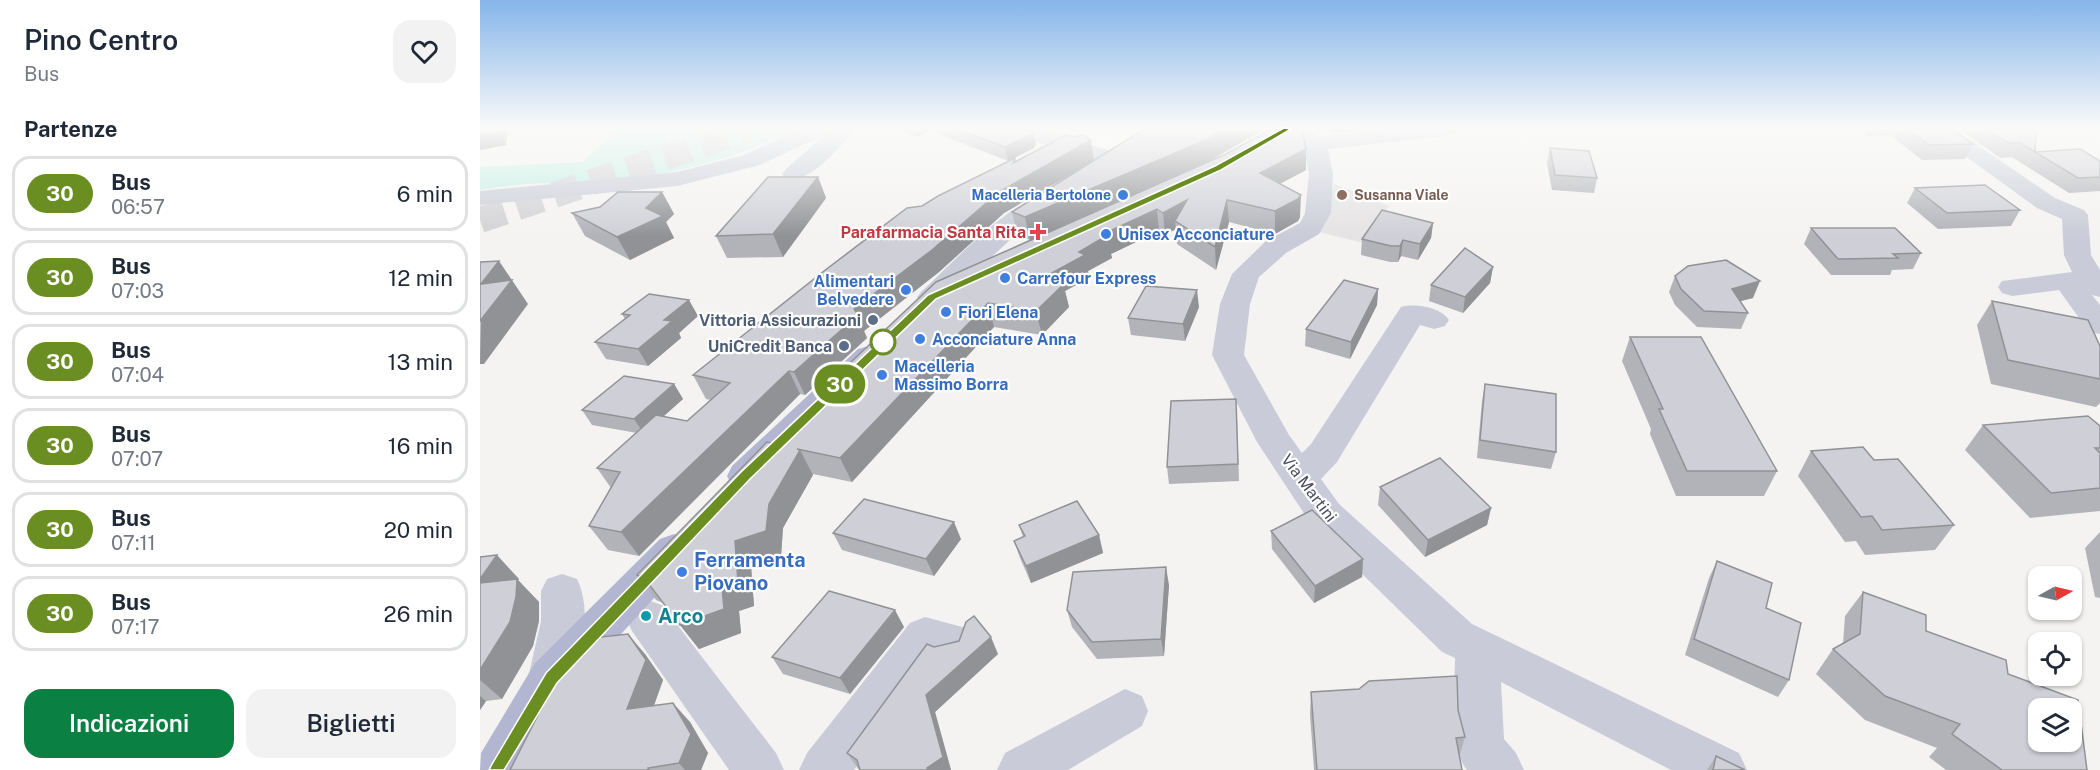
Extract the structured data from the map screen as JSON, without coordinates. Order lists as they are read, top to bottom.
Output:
{
  "streets": {
    "street": ["Via Martini"]
  },
  "places": {
    "other": [
      "Macelleria Bertolone",
      "Susanna Viale",
      "Unisex Acconciature",
      "Carrefour Express",
      "Alimentari Belvedere",
      "Fiori Elena",
      "Vittoria Assicurazioni",
      "Acconciature Anna",
      "UniCredit Banca",
      "Macelleria Massimo Borra",
      "Ferramenta Piovano",
      "Arco"
    ],
    "health": ["Parafarmacia Santa Rita"]
  },
  "lines": ["bus line 30"],
  "north": "right",
  "page": {
    "heading": [
      ["Pino Centro", "Bus"],
      "Partenze"
    ],
    "on_map": "30",
    "list": [
      {
        "mark": "30",
        "name": "Bus",
        "note": "06:57",
        "value": "6 min"
      },
      {
        "mark": "30",
        "name": "Bus",
        "note": "07:03",
        "value": "12 min"
      },
      {
        "mark": "30",
        "name": "Bus",
        "note": "07:04",
        "value": "13 min"
      },
      {
        "mark": "30",
        "name": "Bus",
        "note": "07:07",
        "value": "16 min"
      },
      {
        "mark": "30",
        "name": "Bus",
        "note": "07:11",
        "value": "20 min"
      },
      {
        "mark": "30",
        "name": "Bus",
        "note": "07:17",
        "value": "26 min"
      }
    ],
    "buttons": ["Indicazioni", "Biglietti"]
  }
}
